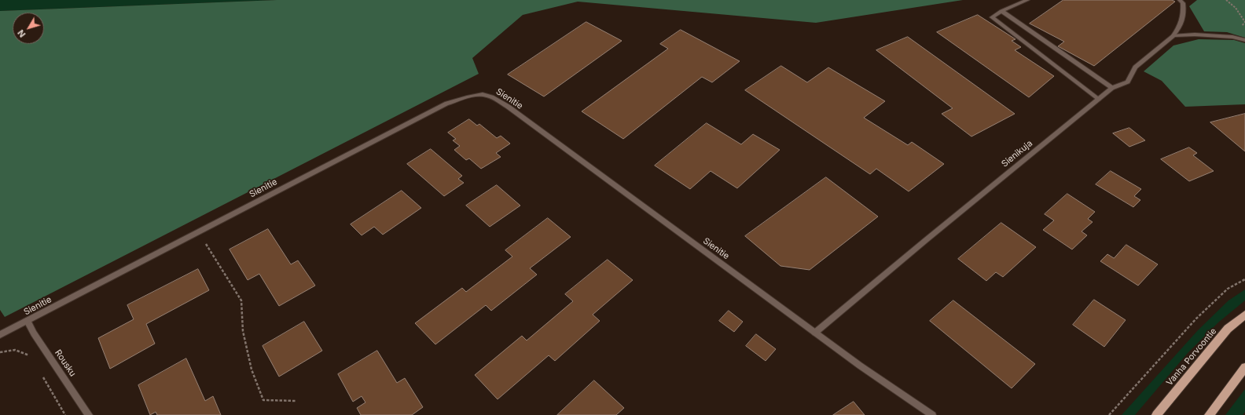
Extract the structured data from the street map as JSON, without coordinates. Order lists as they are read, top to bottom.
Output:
{
  "streets": {
    "main road": ["Vanha Porvoontie"],
    "street": ["Sienitie", "Sienikuja", "Rousku"]
  },
  "crossings": [
    ["Sienitie", "Sienikuja"],
    ["Sienitie", "Rousku"]
  ],
  "north": "bottom left"
}
